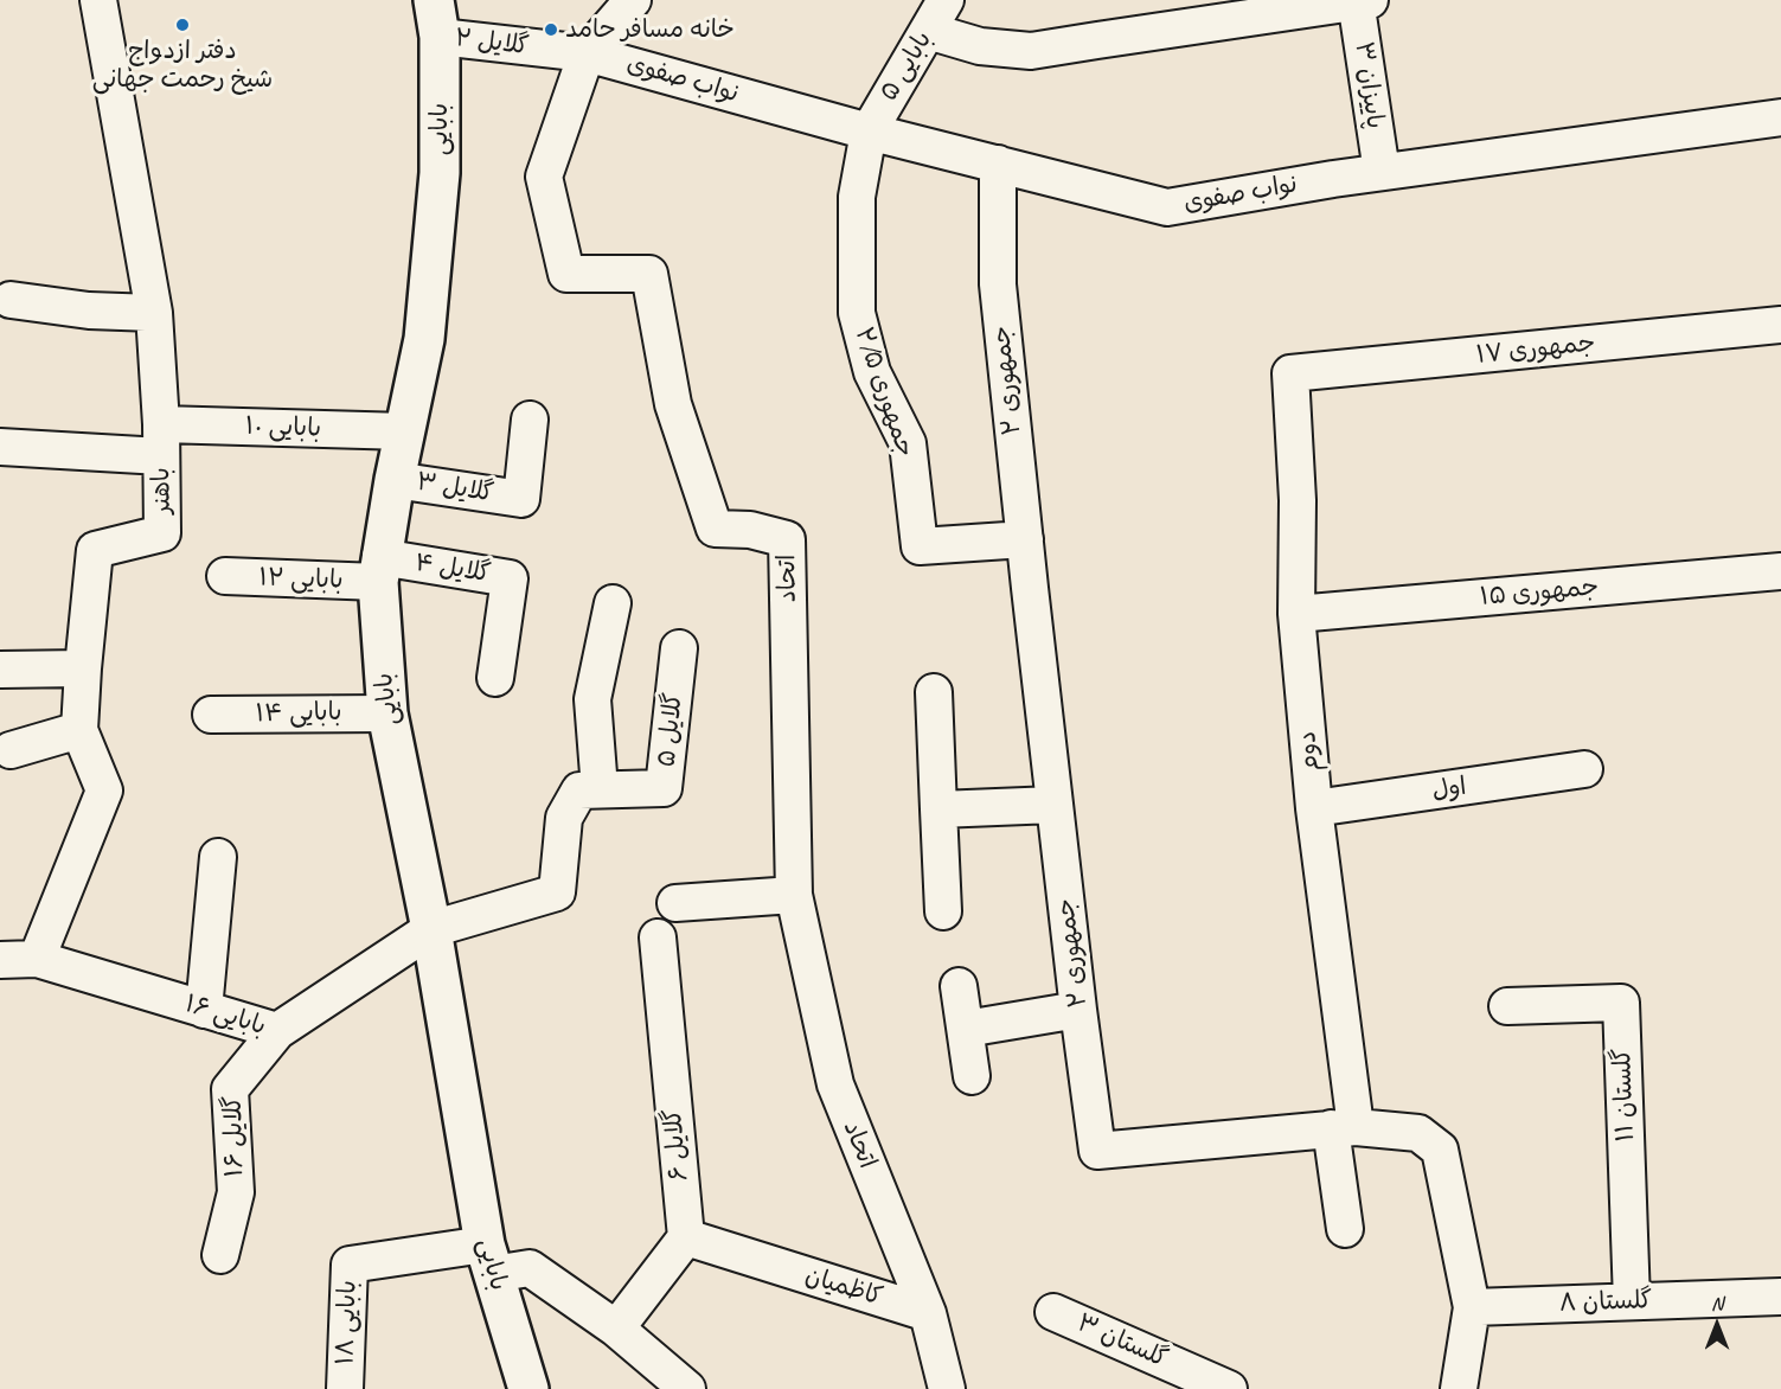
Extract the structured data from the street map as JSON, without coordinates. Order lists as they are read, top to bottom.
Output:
{
  "streets": {
    "main road": ["بابایی"],
    "street": [
      "گلایل ۲",
      "بابایی ۵",
      "نواب صفوی",
      "پاییزان ۳",
      "جمهوری ۱۷",
      "جمهوری ۲",
      "جمهوری ۲/۵",
      "بابایی ۱۰",
      "گلایل ۳",
      "باهنر",
      "گلایل ۴",
      "اتحاد",
      "بابایی ۱۲",
      "جمهوری ۱۵",
      "بابایی ۱۴",
      "گلایل ۵",
      "دوم",
      "اول",
      "بابایی ۱۶",
      "گلستان ۱۱",
      "گلایل ۱۶",
      "گلایل ۶",
      "کاظمیان",
      "گلستان ۸",
      "بابایی ۱۸",
      "گلستان ۳"
    ]
  },
  "crossings": [
    ["گلایل ۲", "نواب صفوی"],
    ["گلایل ۲", "بابایی"],
    ["گلایل ۲", "اتحاد"],
    ["بابایی ۵", "نواب صفوی"],
    ["بابایی ۵", "جمهوری ۲/۵"],
    ["نواب صفوی", "پاییزان ۳"],
    ["نواب صفوی", "جمهوری ۲"],
    ["نواب صفوی", "جمهوری ۲/۵"],
    ["نواب صفوی", "اتحاد"],
    ["بابایی", "بابایی ۱۰"],
    ["بابایی", "گلایل ۳"],
    ["بابایی", "گلایل ۴"],
    ["بابایی", "بابایی ۱۲"],
    ["بابایی", "بابایی ۱۴"],
    ["بابایی", "گلایل ۵"],
    ["بابایی", "بابایی ۱۶"],
    ["بابایی", "بابایی ۱۸"],
    ["جمهوری ۱۷", "دوم"],
    ["جمهوری ۲", "جمهوری ۲/۵"],
    ["جمهوری ۲", "دوم"],
    ["جمهوری ۲", "گلستان ۸"],
    ["بابایی ۱۰", "باهنر"],
    ["باهنر", "بابایی ۱۶"],
    ["گلایل ۴", "بابایی ۱۲"],
    ["اتحاد", "کاظمیان"],
    ["جمهوری ۱۵", "دوم"],
    ["گلایل ۵", "بابایی ۱۶"],
    ["دوم", "اول"],
    ["بابایی ۱۶", "گلایل ۱۶"],
    ["گلستان ۱۱", "گلستان ۸"],
    ["گلایل ۶", "کاظمیان"]
  ],
  "places": ["دفتر ازدواج شیخ رحمت جهانی", "خانه مسافر حامد"],
  "north": "top"
}
